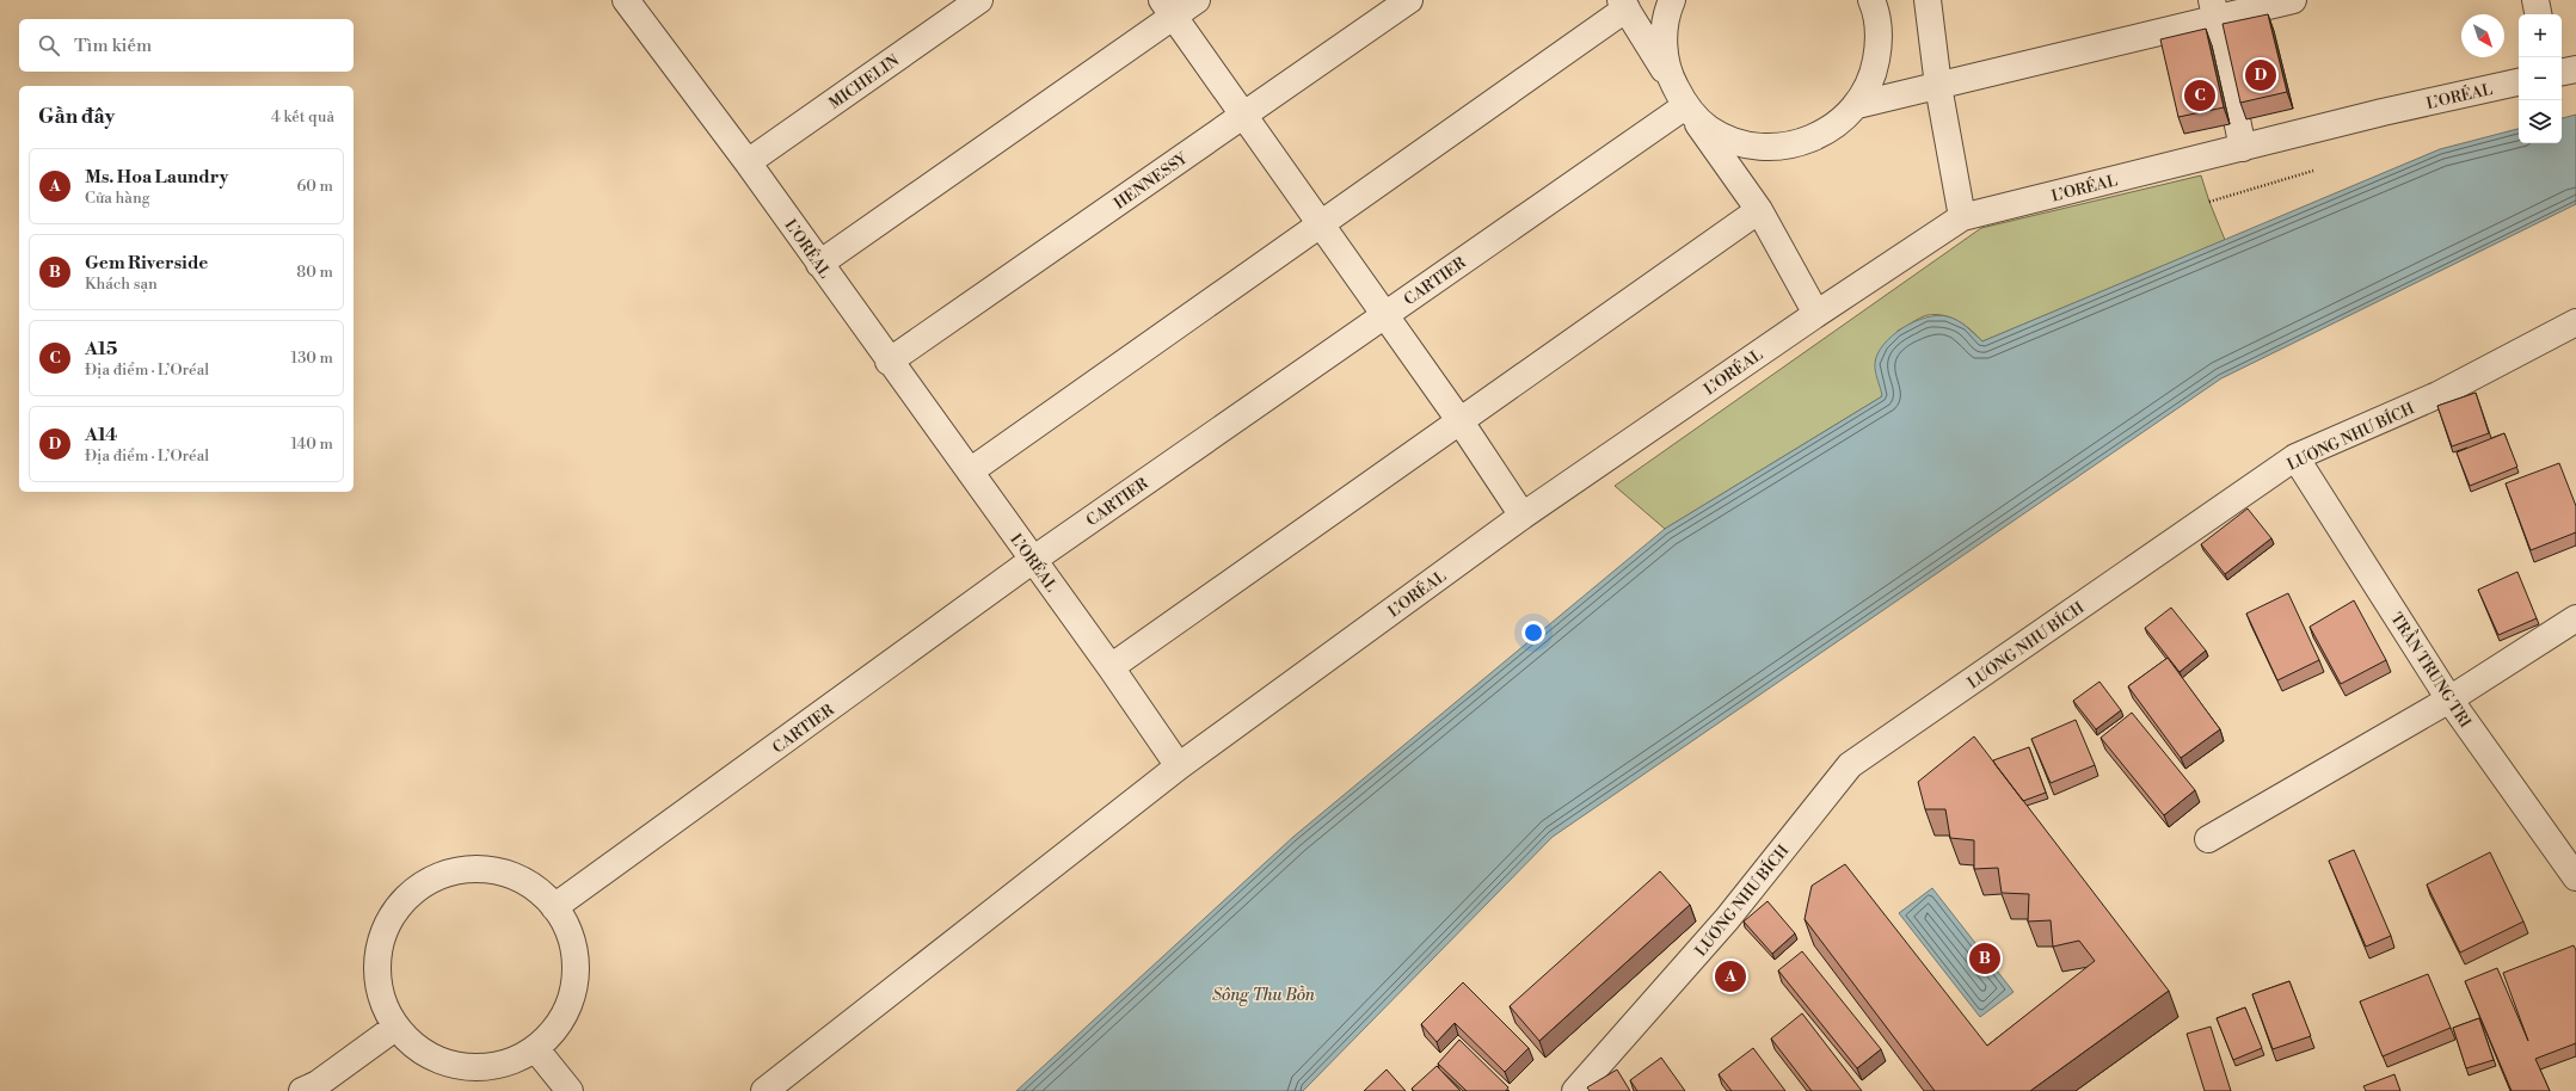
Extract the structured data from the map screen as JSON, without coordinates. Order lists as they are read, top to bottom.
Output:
{
  "streets": {
    "street": [
      "MICHELIN",
      "L’ORÉAL",
      "HENNESSY",
      "CARTIER",
      "LƯƠNG NHƯ BÍCH",
      "TRẦN TRUNG TRI"
    ]
  },
  "crossings": [
    ["MICHELIN", "L’ORÉAL"],
    ["L’ORÉAL", "HENNESSY"],
    ["L’ORÉAL", "CARTIER"],
    ["LƯƠNG NHƯ BÍCH", "TRẦN TRUNG TRI"]
  ],
  "water": ["Sông Thu Bồn"],
  "north": "bottom right",
  "page": {
    "map_buttons": ["+", "−"],
    "search": "Tìm kiếm",
    "pins": [
      "D",
      "C",
      "B",
      "A"
    ],
    "heading": ["Gần đây", "4 kết quả"],
    "list": [
      {
        "mark": "A",
        "name": "Ms. Hoa Laundry",
        "note": "Cửa hàng",
        "value": "60 m"
      },
      {
        "mark": "B",
        "name": "Gem Riverside",
        "note": "Khách sạn",
        "value": "80 m"
      },
      {
        "mark": "C",
        "name": "A15",
        "note": "Địa điểm · L’Oréal",
        "value": "130 m"
      },
      {
        "mark": "D",
        "name": "A14",
        "note": "Địa điểm · L’Oréal",
        "value": "140 m"
      }
    ]
  }
}
